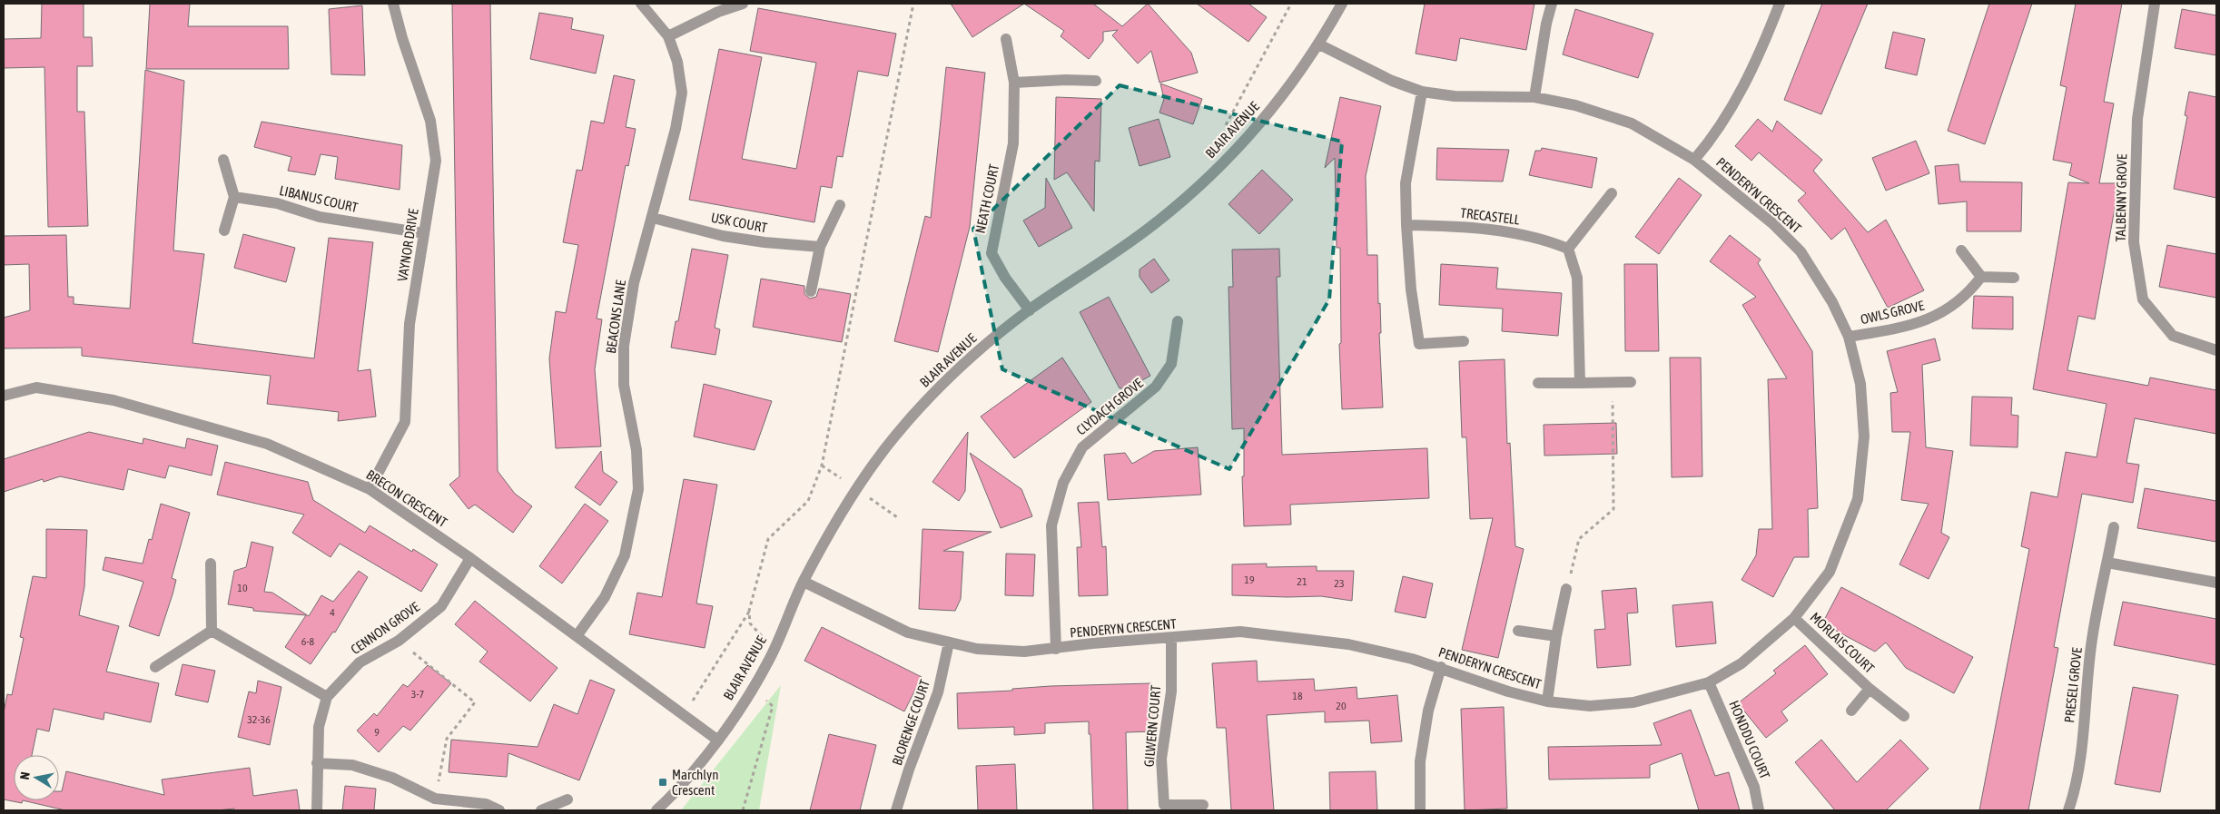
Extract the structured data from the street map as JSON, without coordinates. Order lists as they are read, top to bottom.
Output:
{
  "streets": {
    "street": [
      "BLAIR AVENUE",
      "PENDERYN CRESCENT",
      "TALBENNY GROVE",
      "LIBANUS COURT",
      "NEATH COURT",
      "TRECASTELL",
      "USK COURT",
      "VAYNOR DRIVE",
      "OWLS GROVE",
      "BEACONS LANE",
      "CLYDACH GROVE",
      "BRECON CRESCENT",
      "CENNON GROVE",
      "MORLAIS COURT",
      "PRESELI GROVE",
      "BLORENGE COURT",
      "GILWERN COURT",
      "HONDDU COURT"
    ]
  },
  "crossings": [
    ["BLAIR AVENUE", "PENDERYN CRESCENT"],
    ["BLAIR AVENUE", "NEATH COURT"],
    ["BLAIR AVENUE", "BRECON CRESCENT"],
    ["PENDERYN CRESCENT", "OWLS GROVE"],
    ["PENDERYN CRESCENT", "CLYDACH GROVE"],
    ["PENDERYN CRESCENT", "MORLAIS COURT"],
    ["PENDERYN CRESCENT", "BLORENGE COURT"],
    ["PENDERYN CRESCENT", "GILWERN COURT"],
    ["PENDERYN CRESCENT", "HONDDU COURT"],
    ["LIBANUS COURT", "VAYNOR DRIVE"],
    ["USK COURT", "BEACONS LANE"],
    ["VAYNOR DRIVE", "BRECON CRESCENT"],
    ["BEACONS LANE", "BRECON CRESCENT"],
    ["BRECON CRESCENT", "CENNON GROVE"]
  ],
  "places": {
    "transit": ["Marchlyn Crescent"]
  },
  "house_numbers": [
    "19",
    "21",
    "23",
    "10",
    "4",
    "6-8",
    "3-7",
    "18",
    "20",
    "32-36",
    "9"
  ],
  "north": "left"
}
